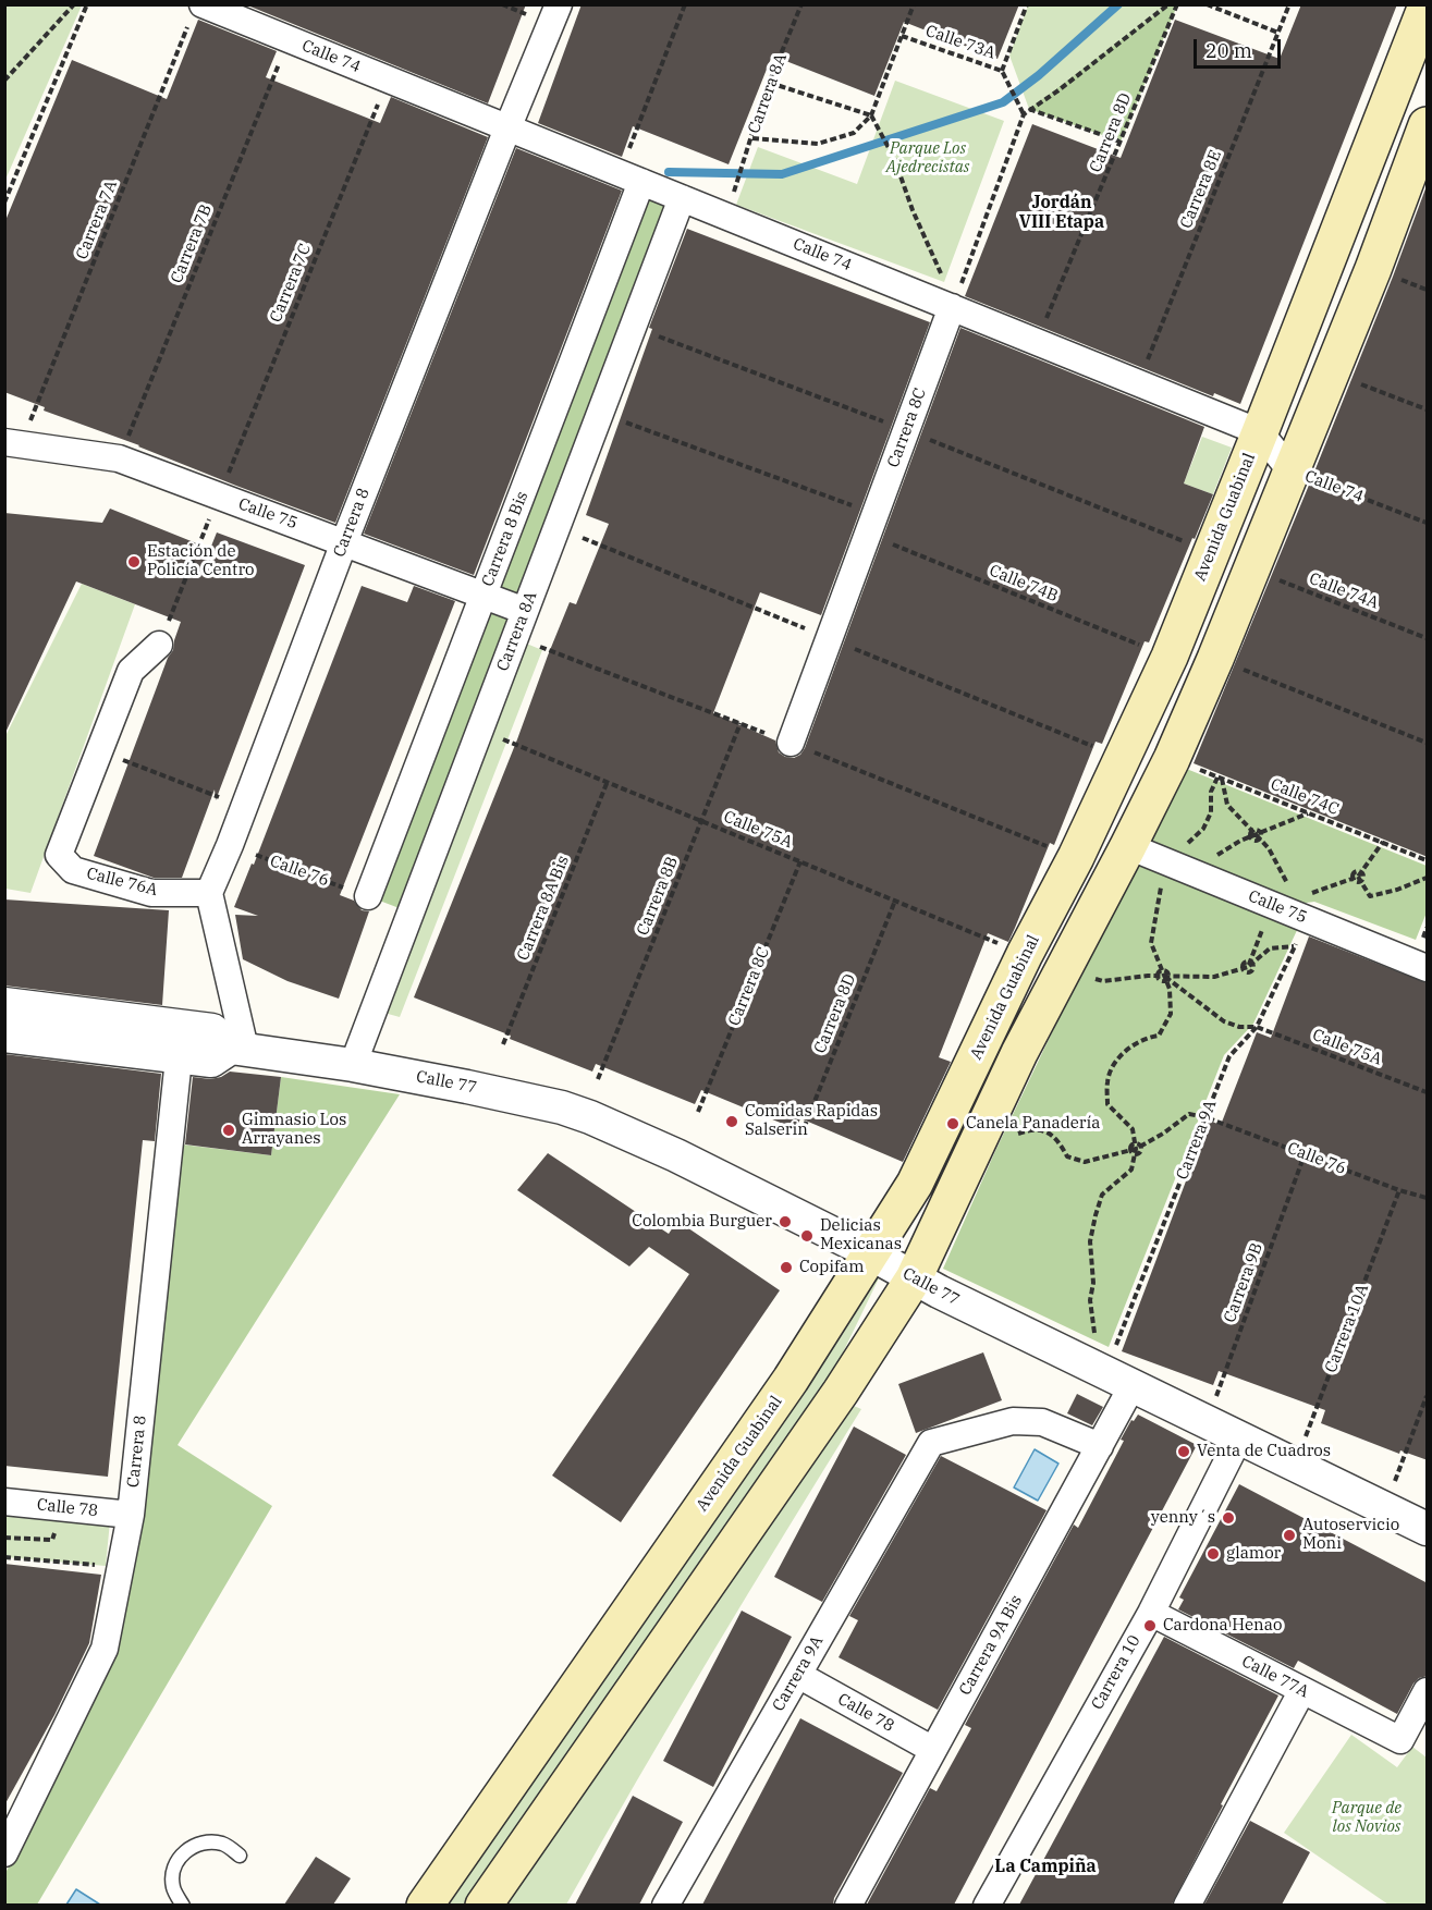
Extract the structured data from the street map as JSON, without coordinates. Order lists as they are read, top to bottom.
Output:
{
  "streets": {
    "main road": ["Avenida Guabinal"],
    "street": [
      "Calle 74",
      "Carrera 8A",
      "Carrera 8C",
      "Calle 75",
      "Carrera 8",
      "Carrera 8 Bis",
      "Calle 76A",
      "Calle 77",
      "Carrera 9A",
      "Calle 78",
      "Carrera 9A Bis",
      "Carrera 10",
      "Calle 77A"
    ],
    "path": [
      "Calle 73A",
      "Carrera 8D",
      "Carrera 8E",
      "Carrera 7A",
      "Carrera 7B",
      "Carrera 7C",
      "Calle 74B",
      "Calle 74A",
      "Calle 74C",
      "Calle 75A",
      "Calle 76",
      "Carrera 8B",
      "Carrera 8A Bis",
      "Carrera 9B",
      "Carrera 10A"
    ]
  },
  "crossings": [
    ["Calle 74", "Carrera 8A"],
    ["Calle 74", "Carrera 8D"],
    ["Calle 74", "Carrera 8E"],
    ["Calle 74", "Carrera 7A"],
    ["Calle 74", "Carrera 7B"],
    ["Calle 74", "Carrera 7C"],
    ["Calle 74", "Carrera 8C"],
    ["Calle 74", "Avenida Guabinal"],
    ["Calle 74", "Carrera 8"],
    ["Calle 74", "Carrera 8 Bis"],
    ["Carrera 8A", "Calle 75"],
    ["Carrera 8A", "Calle 74B"],
    ["Carrera 8A", "Calle 75A"],
    ["Carrera 8A", "Calle 77"],
    ["Carrera 8D", "Calle 75A"],
    ["Carrera 7A", "Calle 75"],
    ["Carrera 7B", "Calle 75"],
    ["Carrera 7C", "Calle 75"],
    ["Carrera 8C", "Calle 74B"],
    ["Carrera 8C", "Calle 75A"],
    ["Calle 75", "Carrera 8"],
    ["Calle 75", "Carrera 8 Bis"],
    ["Calle 75", "Carrera 9A"],
    ["Avenida Guabinal", "Calle 74B"],
    ["Avenida Guabinal", "Calle 75A"],
    ["Avenida Guabinal", "Calle 77"],
    ["Carrera 8", "Calle 76"],
    ["Carrera 8", "Calle 76A"],
    ["Carrera 8", "Calle 78"],
    ["Carrera 8 Bis", "Calle 76"],
    ["Calle 75A", "Carrera 8B"],
    ["Calle 75A", "Carrera 8A Bis"],
    ["Calle 75A", "Carrera 9A"],
    ["Calle 76", "Carrera 9A"],
    ["Calle 76", "Carrera 9B"],
    ["Calle 76", "Carrera 10A"],
    ["Calle 77", "Carrera 9A"],
    ["Calle 77", "Carrera 9B"],
    ["Calle 77", "Carrera 10A"],
    ["Calle 77", "Carrera 9A Bis"],
    ["Calle 77", "Carrera 10"],
    ["Carrera 9A", "Calle 78"],
    ["Carrera 9A", "Carrera 9A Bis"],
    ["Calle 78", "Carrera 9A Bis"],
    ["Carrera 10", "Calle 77A"]
  ],
  "districts": ["Jordán VIII Etapa", "La Campiña"],
  "parks": ["Parque Los Ajedrecistas", "Parque de los Novios"],
  "places": [
    "Estación de Policía Centro",
    "Comidas Rapidas Salserin",
    "Canela Panadería",
    "Gimnasio Los Arrayanes",
    "Colombia Burguer",
    "Delicias Mexicanas",
    "Copifam",
    "Venta de Cuadros",
    "yenny´s",
    "Autoservicio Moni",
    "glamor",
    "Cardona Henao"
  ],
  "scale_bar": "20 m"
}
